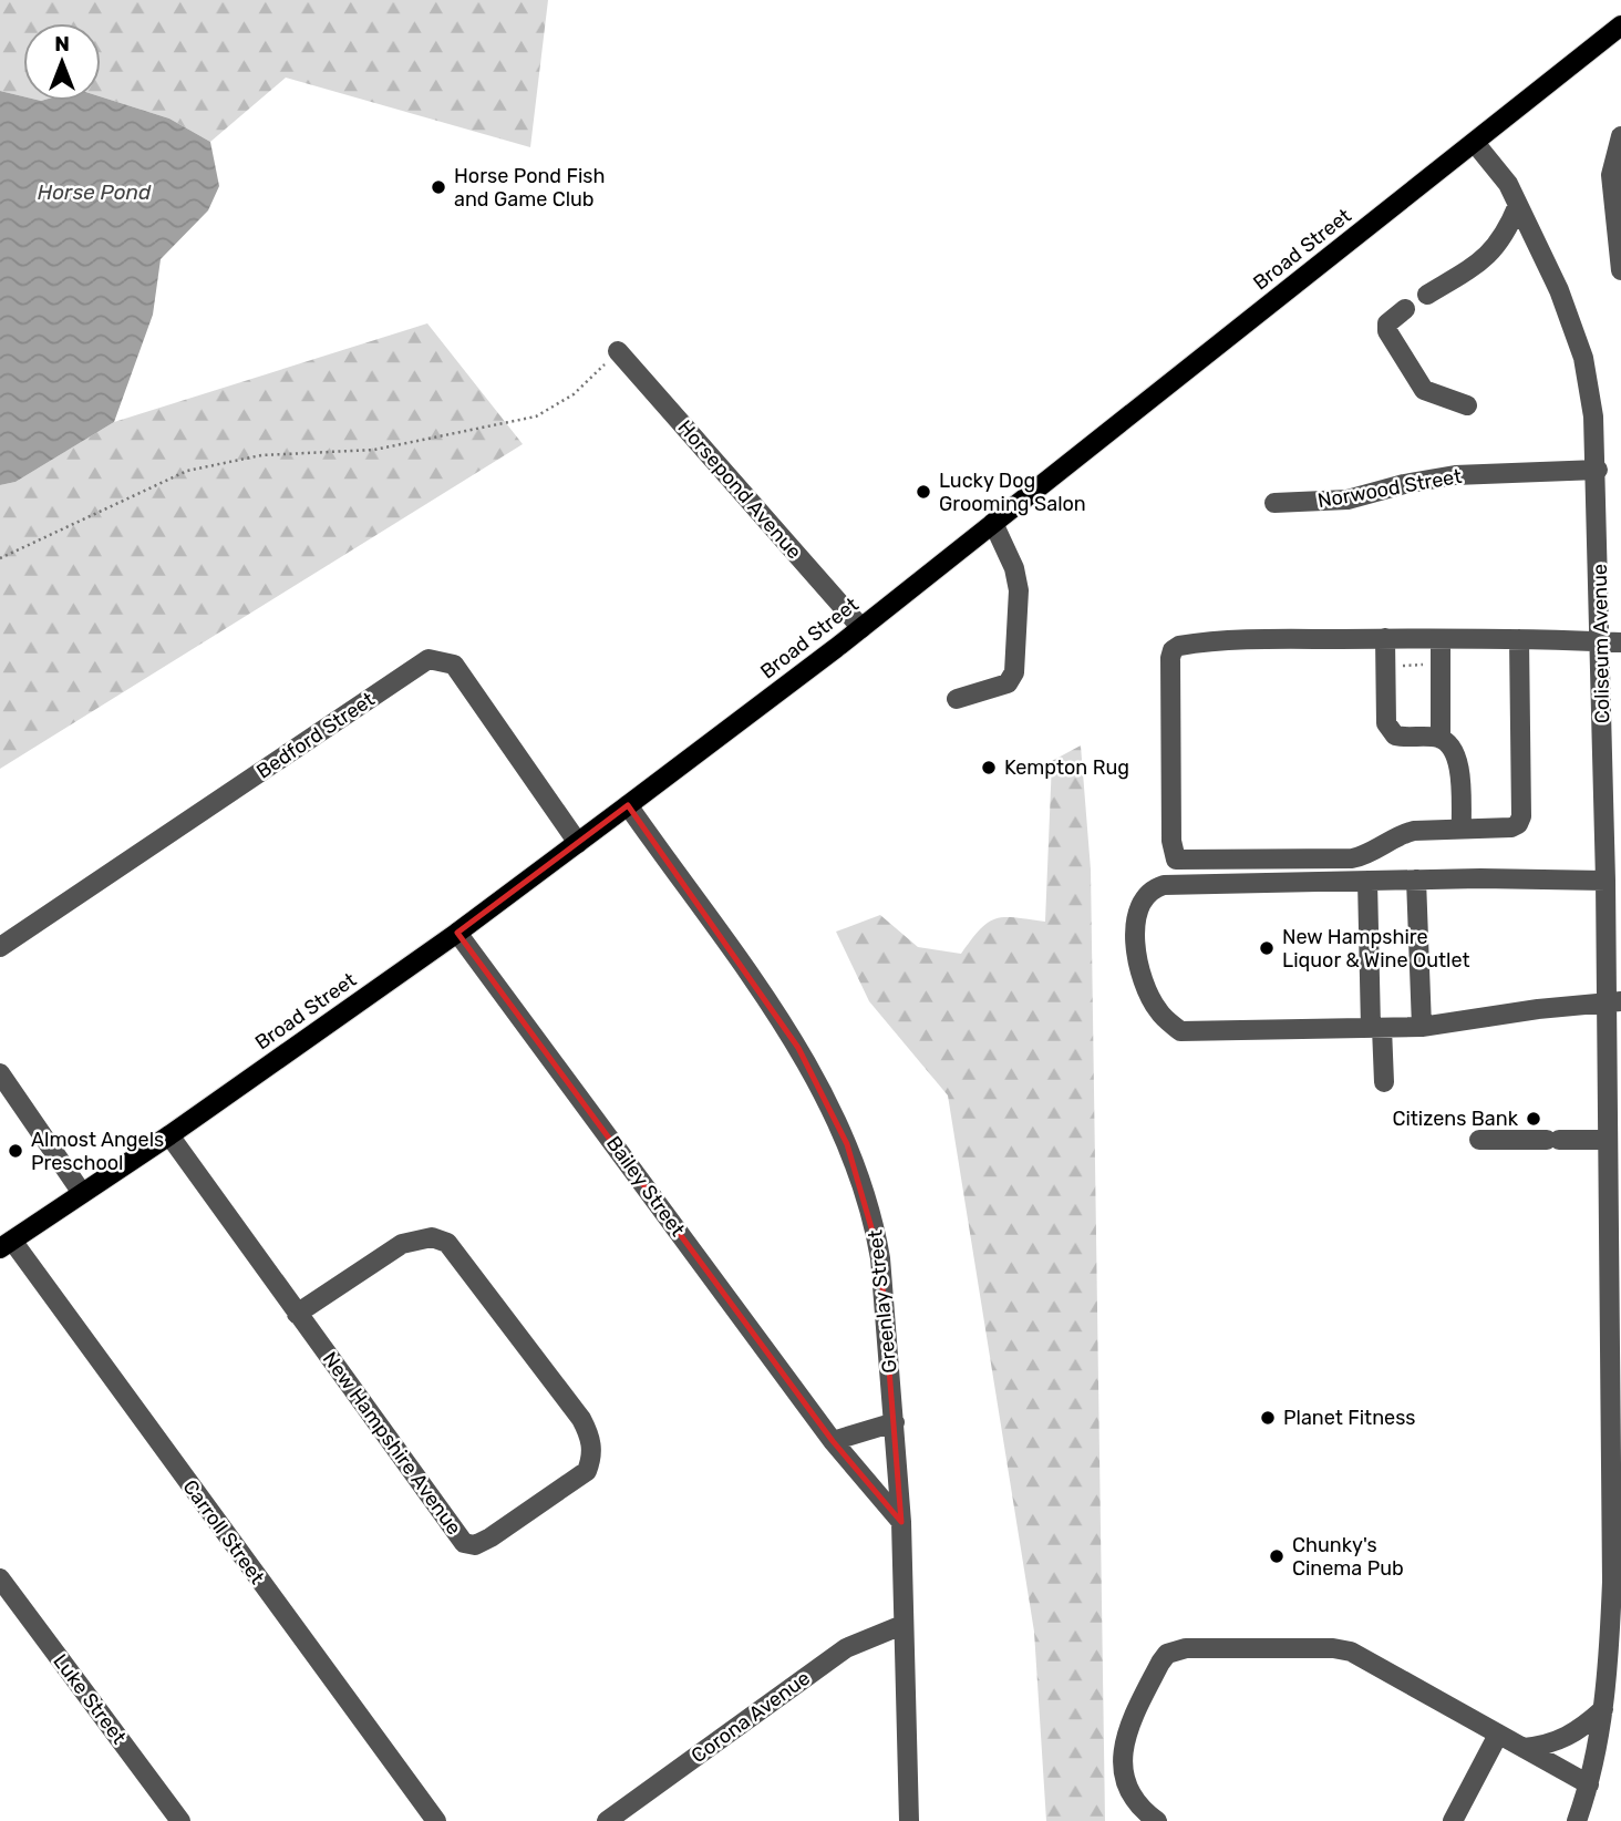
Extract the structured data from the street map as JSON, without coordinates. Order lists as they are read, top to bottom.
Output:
{
  "streets": {
    "main road": ["Broad Street"],
    "street": [
      "Norwood Street",
      "Horsepond Avenue",
      "Coliseum Avenue",
      "Bedford Street",
      "Bailey Street",
      "Greenlay Street",
      "New Hampshire Avenue",
      "Carroll Street",
      "Luke Street",
      "Corona Avenue"
    ]
  },
  "crossings": [
    ["Broad Street", "Horsepond Avenue"],
    ["Broad Street", "Coliseum Avenue"],
    ["Broad Street", "Bedford Street"],
    ["Broad Street", "Bailey Street"],
    ["Broad Street", "Greenlay Street"],
    ["Broad Street", "New Hampshire Avenue"],
    ["Broad Street", "Carroll Street"],
    ["Norwood Street", "Coliseum Avenue"],
    ["Bailey Street", "Greenlay Street"],
    ["Greenlay Street", "Corona Avenue"]
  ],
  "water": ["Horse Pond"],
  "places": [
    "Horse Pond Fish and Game Club",
    "Lucky Dog Grooming Salon",
    "Kempton Rug",
    "New Hampshire Liquor & Wine Outlet",
    "Citizens Bank",
    "Almost Angels Preschool",
    "Planet Fitness",
    "Chunky's Cinema Pub"
  ],
  "north": "top"
}
